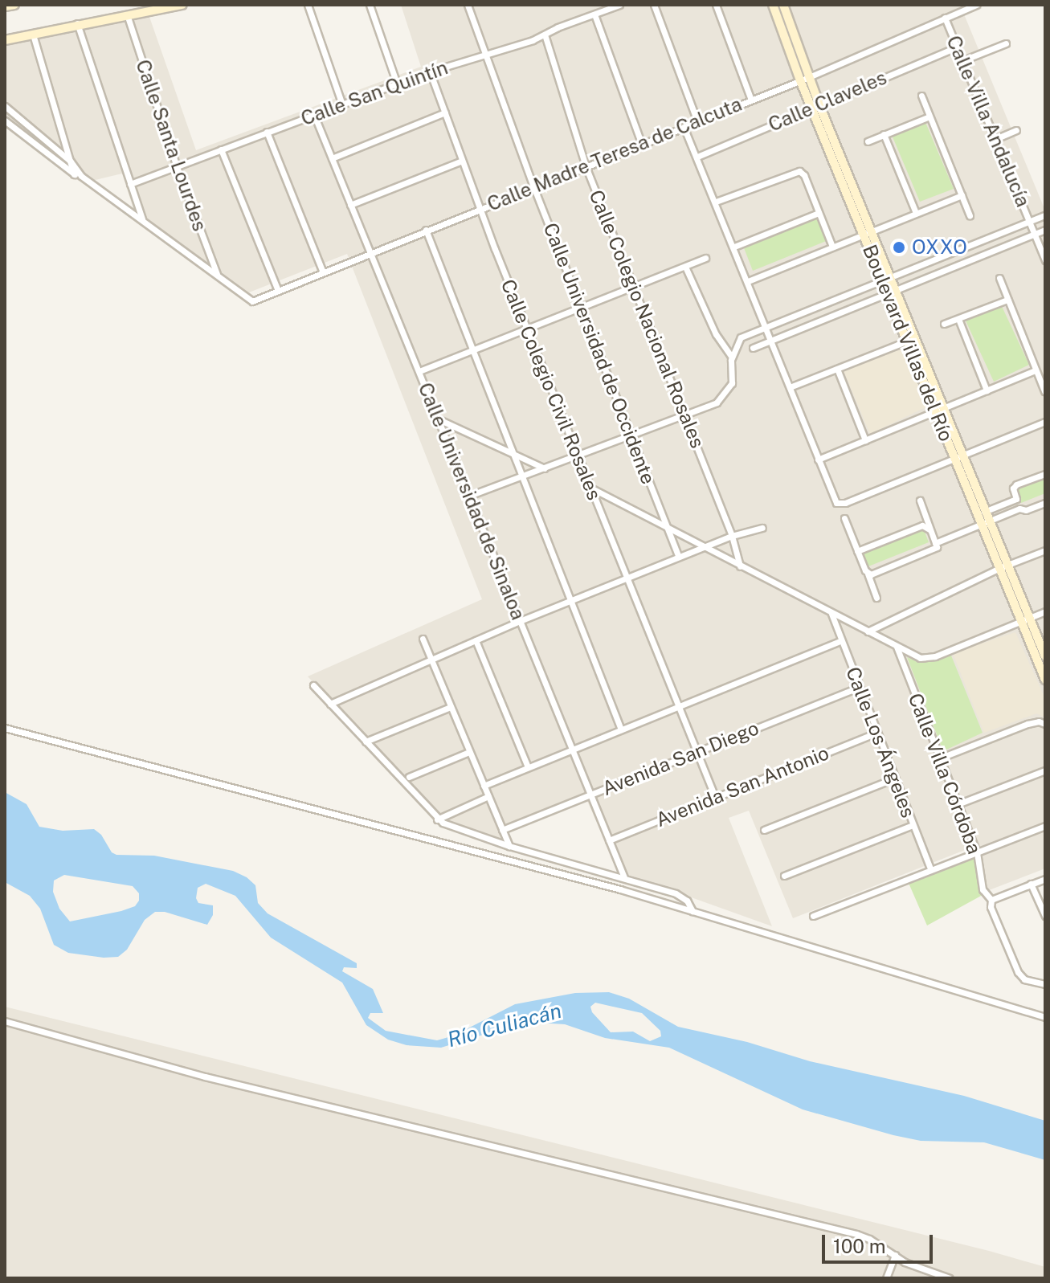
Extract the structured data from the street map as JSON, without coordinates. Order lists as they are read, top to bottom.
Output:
{
  "streets": {
    "street": [
      "Calle San Quintín",
      "Calle Claveles",
      "Calle Villa Andalucía",
      "Calle Santa Lourdes",
      "Calle Madre Teresa de Calcuta",
      "Calle Colegio Nacional Rosales",
      "Boulevard Villas del Río",
      "Calle Universidad de Occidente",
      "Calle Colegio Civil Rosales",
      "Calle Universidad de Sinaloa",
      "Calle Los Ángeles",
      "Avenida San Diego",
      "Calle Villa Córdoba",
      "Avenida San Antonio"
    ]
  },
  "crossings": [
    ["Calle San Quintín", "Calle Santa Lourdes"],
    ["Calle San Quintín", "Calle Colegio Nacional Rosales"],
    ["Calle San Quintín", "Calle Universidad de Occidente"],
    ["Calle San Quintín", "Calle Colegio Civil Rosales"],
    ["Calle San Quintín", "Calle Universidad de Sinaloa"],
    ["Calle Claveles", "Calle Villa Andalucía"],
    ["Calle Claveles", "Boulevard Villas del Río"],
    ["Calle Villa Andalucía", "Calle Madre Teresa de Calcuta"],
    ["Calle Santa Lourdes", "Calle Madre Teresa de Calcuta"],
    ["Calle Madre Teresa de Calcuta", "Calle Colegio Nacional Rosales"],
    ["Calle Madre Teresa de Calcuta", "Boulevard Villas del Río"],
    ["Calle Madre Teresa de Calcuta", "Calle Universidad de Occidente"],
    ["Calle Madre Teresa de Calcuta", "Calle Colegio Civil Rosales"],
    ["Calle Madre Teresa de Calcuta", "Calle Universidad de Sinaloa"],
    ["Calle Colegio Civil Rosales", "Avenida San Diego"],
    ["Calle Colegio Civil Rosales", "Avenida San Antonio"],
    ["Calle Universidad de Sinaloa", "Avenida San Diego"],
    ["Calle Universidad de Sinaloa", "Avenida San Antonio"],
    ["Calle Los Ángeles", "Avenida San Diego"],
    ["Calle Los Ángeles", "Avenida San Antonio"]
  ],
  "water": ["Río Culiacán"],
  "places": ["OXXO"],
  "scale_bar": "100 m"
}
